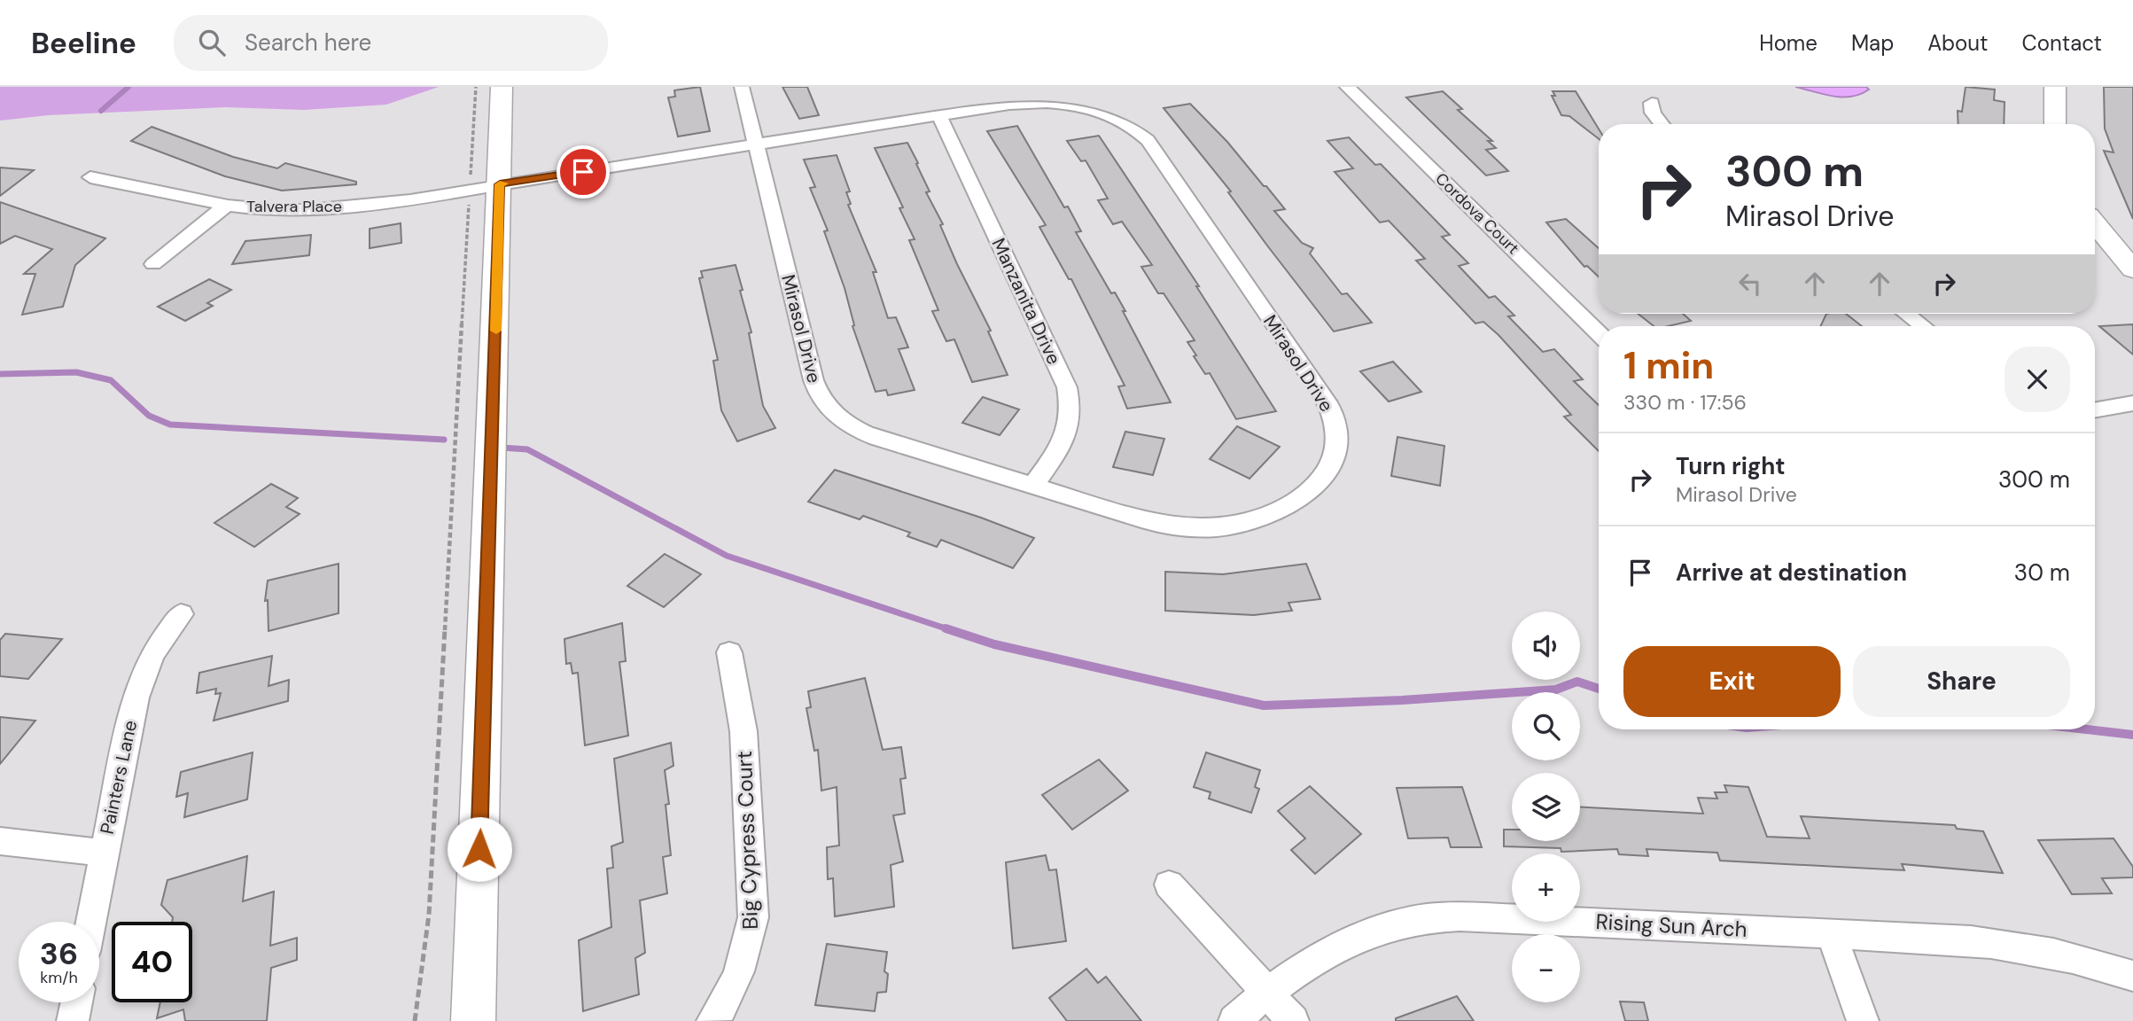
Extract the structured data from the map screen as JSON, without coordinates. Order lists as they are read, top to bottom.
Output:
{
  "streets": {
    "street": [
      "Talvera Place",
      "Cordova Court",
      "Manzanita Drive",
      "Mirasol Drive",
      "Painters Lane",
      "Big Cypress Court",
      "Rising Sun Arch"
    ]
  },
  "crossings": [
    ["Talvera Place", "Mirasol Drive"],
    ["Manzanita Drive", "Mirasol Drive"]
  ],
  "page": {
    "header": "Beeline",
    "search": "Search here",
    "nav": [
      "Home",
      "Map",
      "About",
      "Contact"
    ],
    "turn": ["300 m", "Mirasol Drive"],
    "heading": ["1 min", "330 m · 17:56"],
    "list": [
      {
        "name": "Turn right",
        "note": "Mirasol Drive",
        "value": "300 m"
      },
      {
        "name": "Arrive at destination",
        "value": "30 m"
      }
    ],
    "map_buttons": ["+", "−"],
    "buttons": ["Exit", "Share"],
    "speed": "36 km/h",
    "limit": "40"
  }
}
